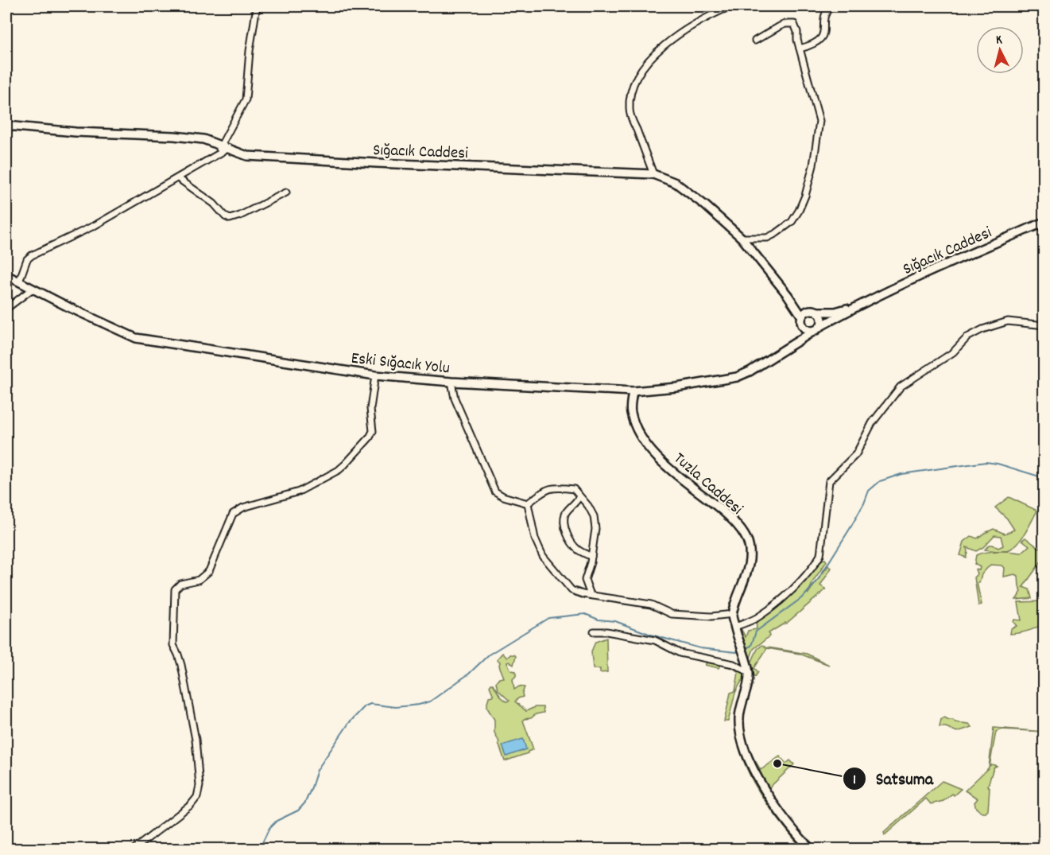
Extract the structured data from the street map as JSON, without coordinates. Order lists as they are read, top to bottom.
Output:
{
  "streets": {
    "main road": ["Sığacık Caddesi", "Eski Sığacık Yolu", "Tuzla Caddesi"]
  },
  "crossings": [
    ["Sığacık Caddesi", "Eski Sığacık Yolu"],
    ["Eski Sığacık Yolu", "Tuzla Caddesi"]
  ],
  "places": ["Satsuma"],
  "north": "top"
}
